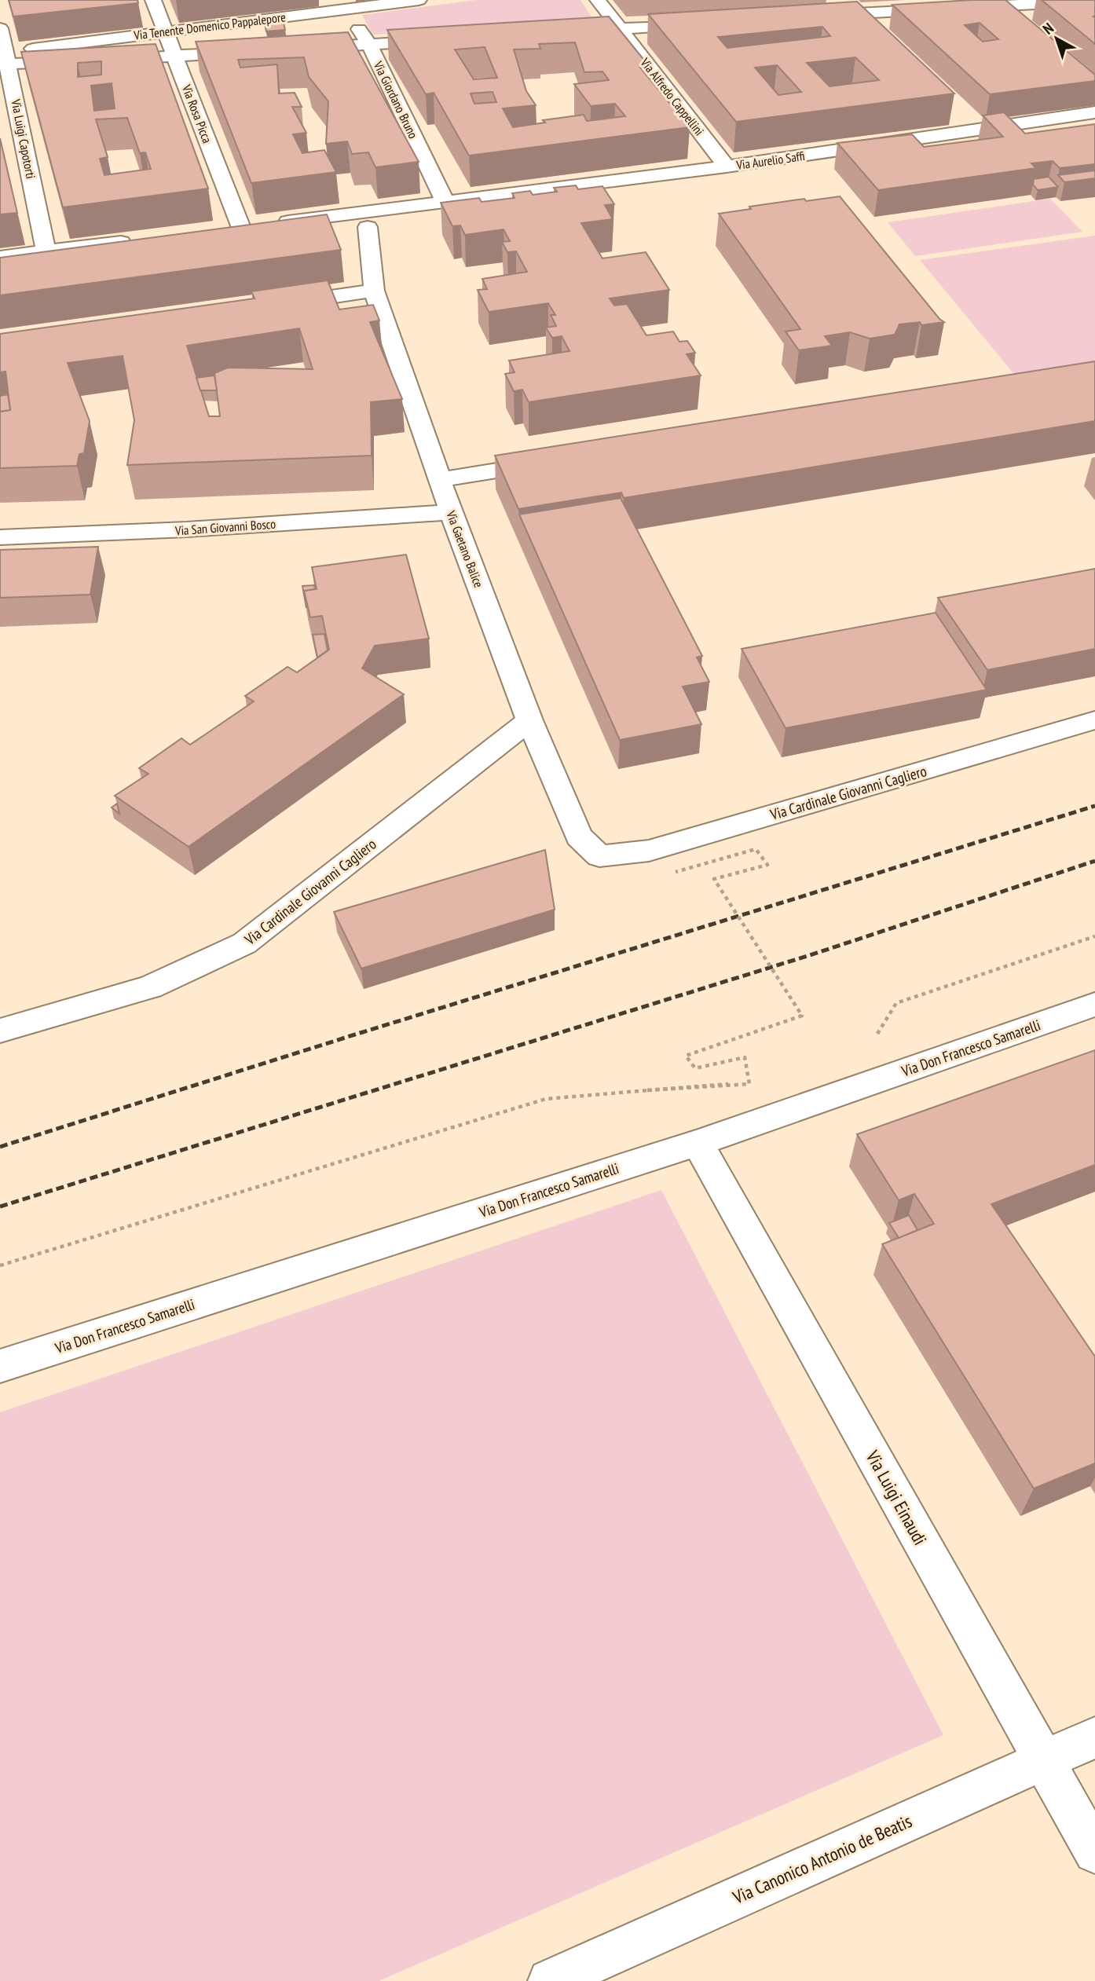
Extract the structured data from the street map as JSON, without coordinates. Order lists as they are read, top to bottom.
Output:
{
  "streets": {
    "street": [
      "Via Tenente Domenico Pappalepore",
      "Via Alfredo Cappellini",
      "Via Giordano Bruno",
      "Via Rosa Picca",
      "Via Luigi Capotorti",
      "Via Aurelio Saffi",
      "Via San Giovanni Bosco",
      "Via Gaetano Balice",
      "Via Cardinale Giovanni Cagliero",
      "Via Don Francesco Samarelli",
      "Via Luigi Einaudi",
      "Via Canonico Antonio de Beatis"
    ]
  },
  "crossings": [
    ["Via Tenente Domenico Pappalepore", "Via Giordano Bruno"],
    ["Via Tenente Domenico Pappalepore", "Via Rosa Picca"],
    ["Via Tenente Domenico Pappalepore", "Via Luigi Capotorti"],
    ["Via Alfredo Cappellini", "Via Aurelio Saffi"],
    ["Via Giordano Bruno", "Via Aurelio Saffi"],
    ["Via Rosa Picca", "Via Aurelio Saffi"],
    ["Via Aurelio Saffi", "Via Gaetano Balice"],
    ["Via San Giovanni Bosco", "Via Gaetano Balice"],
    ["Via Gaetano Balice", "Via Cardinale Giovanni Cagliero"],
    ["Via Don Francesco Samarelli", "Via Luigi Einaudi"],
    ["Via Luigi Einaudi", "Via Canonico Antonio de Beatis"]
  ],
  "north": "top left"
}
